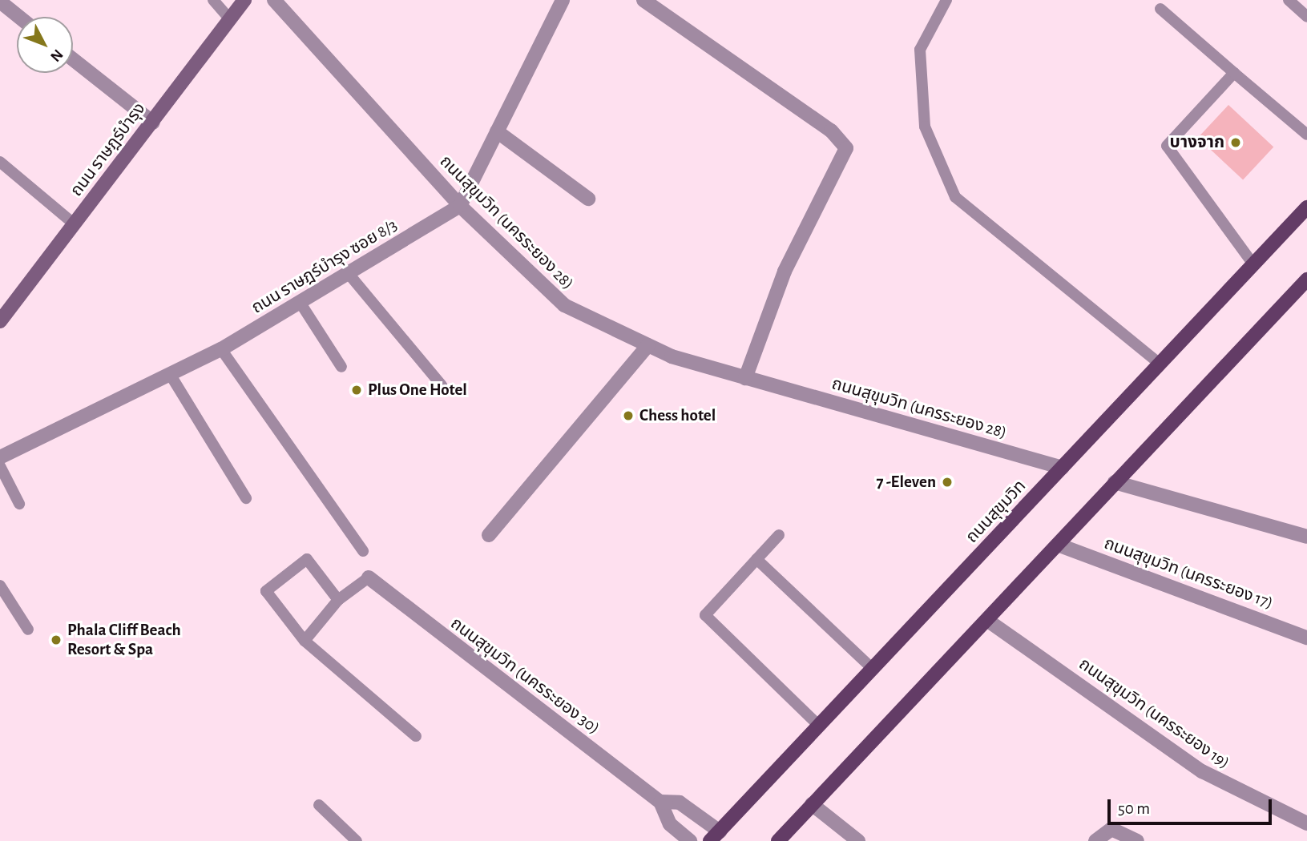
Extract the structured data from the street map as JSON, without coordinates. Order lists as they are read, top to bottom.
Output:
{
  "streets": {
    "main road": ["ถนนสุขุมวิท"],
    "street": [
      "ถนน ราษฎร์บำรุง",
      "ถนนสุขุมวิท (นครระยอง 28)",
      "ถนน ราษฎร์บำรุง ซอย 8/3",
      "ถนนสุขุมวิท (นครระยอง 17)",
      "ถนนสุขุมวิท (นครระยอง 30)",
      "ถนนสุขุมวิท (นครระยอง 19)"
    ]
  },
  "crossings": [
    ["ถนนสุขุมวิท (นครระยอง 28)", "ถนน ราษฎร์บำรุง ซอย 8/3"],
    ["ถนนสุขุมวิท (นครระยอง 28)", "ถนนสุขุมวิท"],
    ["ถนนสุขุมวิท", "ถนนสุขุมวิท (นครระยอง 30)"]
  ],
  "places": [
    "บางจาก",
    "Plus One Hotel",
    "Chess hotel",
    "7 -Eleven",
    "Phala Cliff Beach Resort & Spa"
  ],
  "scale_bar": "50 m",
  "north": "bottom right"
}
